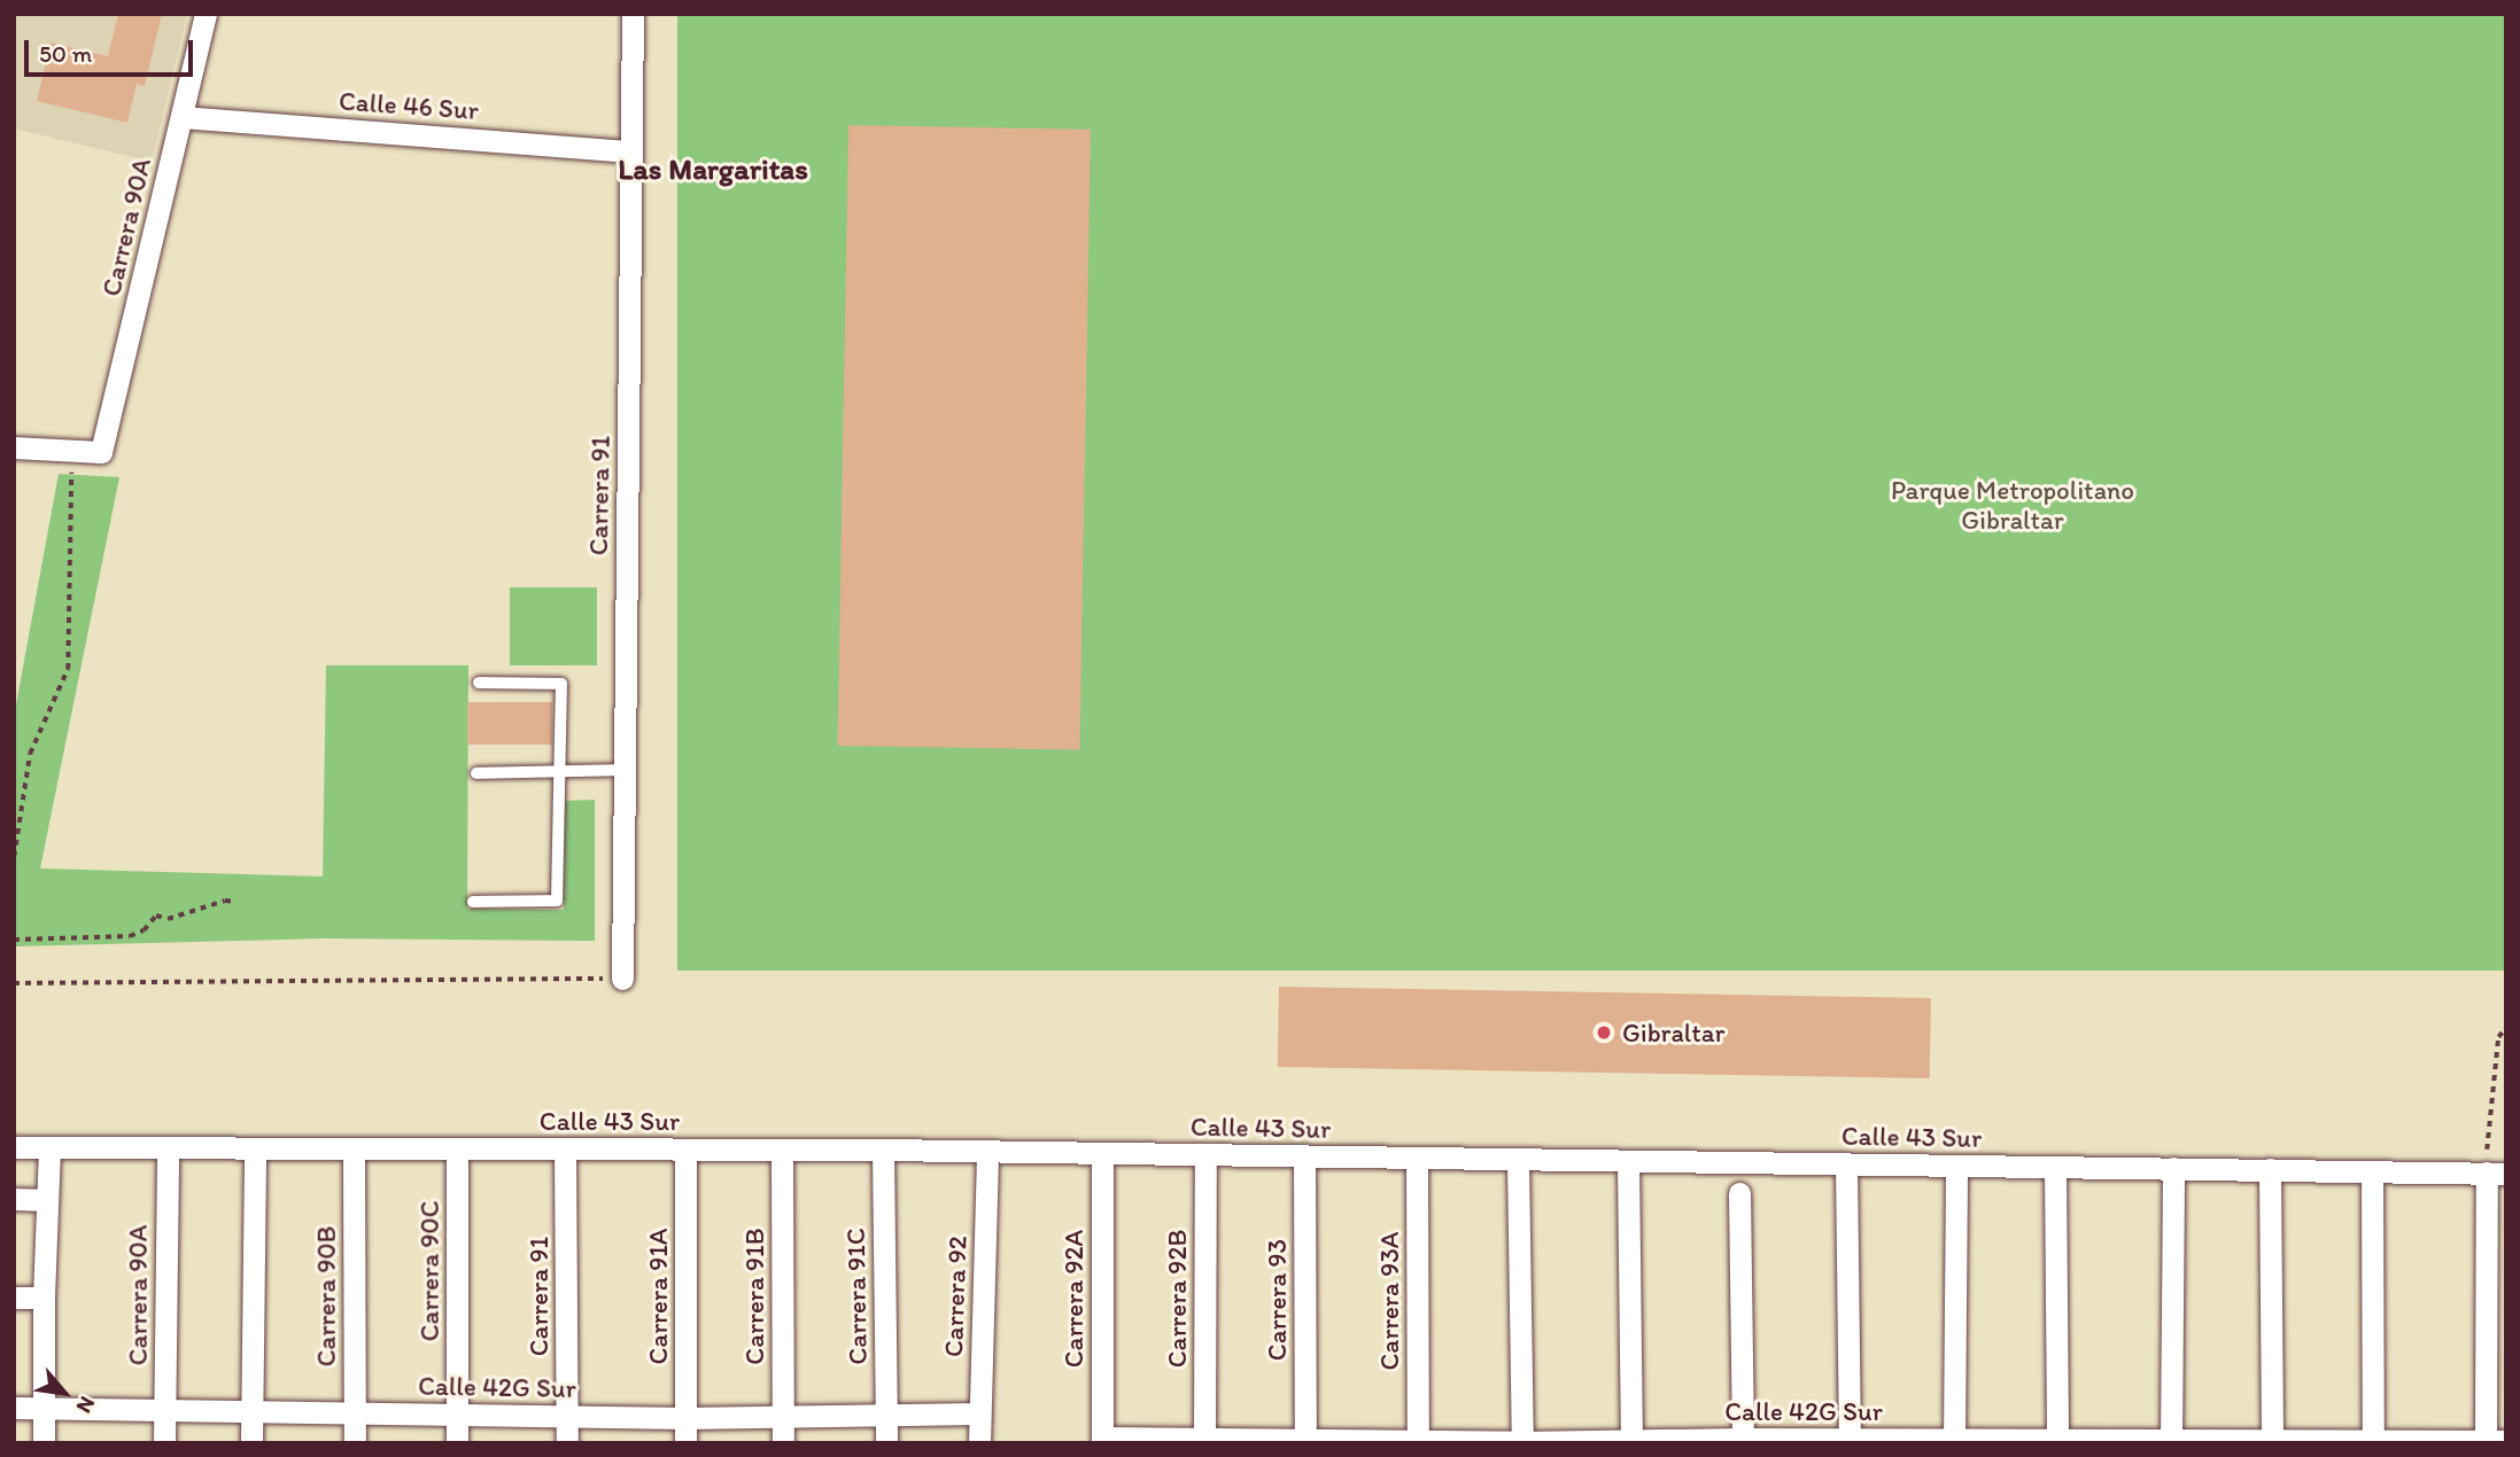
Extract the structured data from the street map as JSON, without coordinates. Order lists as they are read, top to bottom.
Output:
{
  "streets": {
    "street": [
      "Calle 46 Sur",
      "Carrera 90A",
      "Carrera 91",
      "Calle 43 Sur",
      "Carrera 90C",
      "Carrera 90B",
      "Carrera 91A",
      "Carrera 91B",
      "Carrera 91C",
      "Carrera 92",
      "Carrera 92A",
      "Carrera 92B",
      "Carrera 93",
      "Carrera 93A",
      "Calle 42G Sur"
    ]
  },
  "crossings": [
    ["Calle 46 Sur", "Carrera 90A"],
    ["Calle 46 Sur", "Carrera 91"],
    ["Carrera 90A", "Calle 43 Sur"],
    ["Carrera 90A", "Calle 42G Sur"],
    ["Carrera 91", "Calle 43 Sur"],
    ["Carrera 91", "Calle 42G Sur"],
    ["Calle 43 Sur", "Carrera 90C"],
    ["Calle 43 Sur", "Carrera 90B"],
    ["Calle 43 Sur", "Carrera 91A"],
    ["Calle 43 Sur", "Carrera 91B"],
    ["Calle 43 Sur", "Carrera 91C"],
    ["Calle 43 Sur", "Carrera 92"],
    ["Calle 43 Sur", "Carrera 92A"],
    ["Calle 43 Sur", "Carrera 92B"],
    ["Calle 43 Sur", "Carrera 93"],
    ["Calle 43 Sur", "Carrera 93A"],
    ["Carrera 90C", "Calle 42G Sur"],
    ["Carrera 90B", "Calle 42G Sur"],
    ["Carrera 91A", "Calle 42G Sur"],
    ["Carrera 91B", "Calle 42G Sur"],
    ["Carrera 91C", "Calle 42G Sur"],
    ["Carrera 92", "Calle 42G Sur"],
    ["Carrera 92A", "Calle 42G Sur"],
    ["Carrera 92B", "Calle 42G Sur"],
    ["Carrera 93", "Calle 42G Sur"],
    ["Carrera 93A", "Calle 42G Sur"]
  ],
  "districts": ["Las Margaritas"],
  "parks": ["Parque Metropolitano Gibraltar"],
  "places": ["Gibraltar"],
  "scale_bar": "50 m",
  "north": "bottom right"
}
